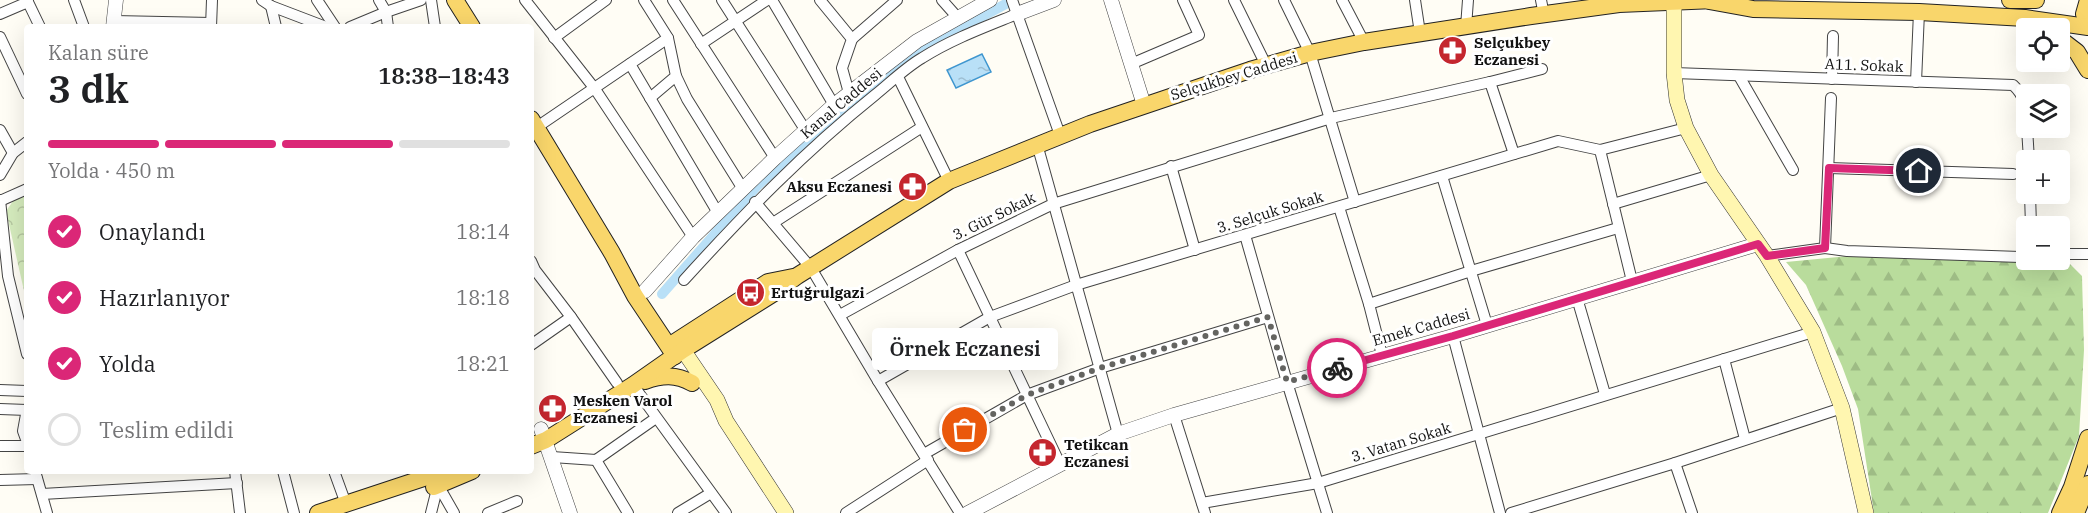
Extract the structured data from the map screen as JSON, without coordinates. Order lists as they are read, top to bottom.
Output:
{
  "streets": {
    "main road": ["Selçukbey Caddesi"],
    "street": [
      "A11. Sokak",
      "Kanal Caddesi",
      "3. Selçuk Sokak",
      "3. Gür Sokak",
      "Emek Caddesi",
      "3. Vatan Sokak"
    ]
  },
  "places": {
    "pharmacy": [
      "Selçukbey Eczanesi",
      "Aksu Eczanesi",
      "Mesken Varol Eczanesi",
      "Tetikcan Eczanesi"
    ],
    "bus stop": ["Ertuğrulgazi"],
    "other": ["Örnek Eczanesi"]
  },
  "page": {
    "map_buttons": ["+", "−"],
    "heading": ["3 dk", "Kalan süre", "18:38–18:43"],
    "bar": "Yolda · 450 m",
    "list": [
      ["Onaylandı", "18:14"],
      ["Hazırlanıyor", "18:18"],
      ["Yolda", "18:21"],
      "Teslim edildi"
    ],
    "bubble": "Örnek Eczanesi"
  }
}
